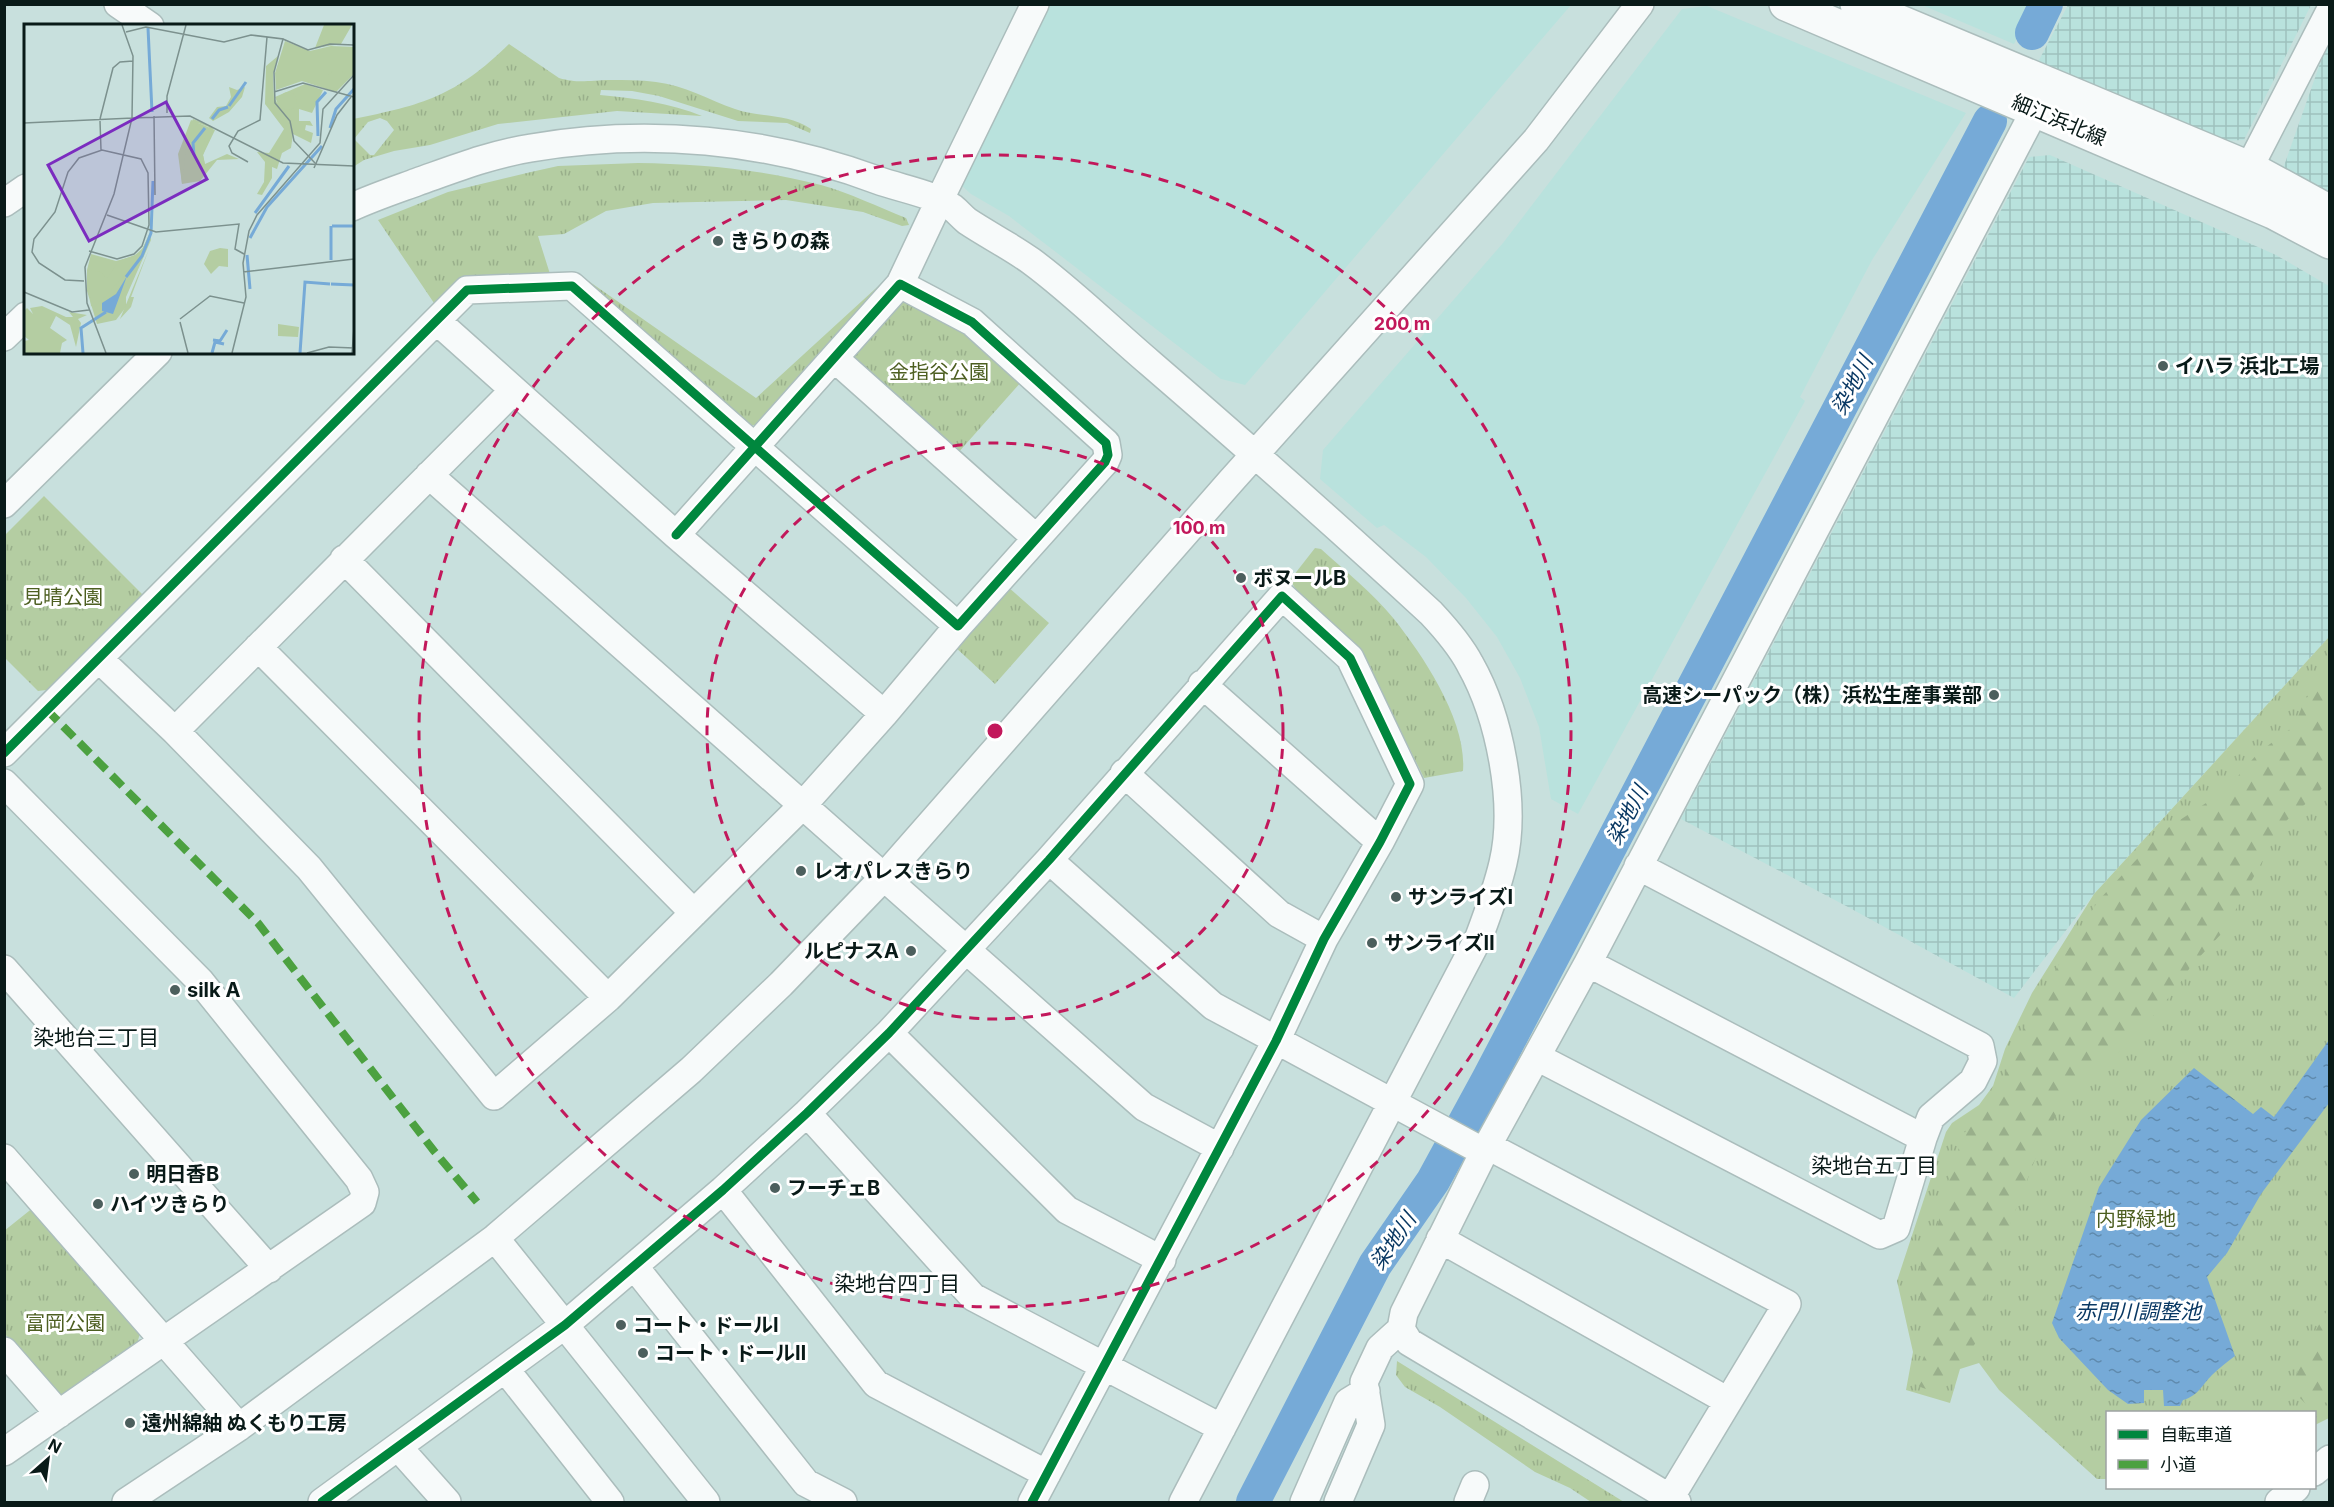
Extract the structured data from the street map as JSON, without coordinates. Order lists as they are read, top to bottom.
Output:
{
  "streets": {
    "main road": ["細江浜北線"]
  },
  "districts": ["染地台三丁目", "染地台五丁目", "染地台四丁目"],
  "water": ["染地川", "赤門川調整池"],
  "parks": [
    "金指谷公園",
    "見晴公園",
    "内野緑地",
    "富岡公園"
  ],
  "places": [
    "きらりの森",
    "イハラ 浜北工場",
    "ボヌールB",
    "高速シーパック（株）浜松生産事業部",
    "レオパレスきらり",
    "サンライズⅠ",
    "サンライズⅡ",
    "ルピナスA",
    "silk A",
    "明日香B",
    "フーチェB",
    "ハイツきらり",
    "コート・ドールⅠ",
    "コート・ドールⅡ",
    "遠州綿紬 ぬくもり工房"
  ],
  "legend": ["自転車道", "小道"],
  "north": "top right",
  "rings": ["200 m", "100 m"]
}
